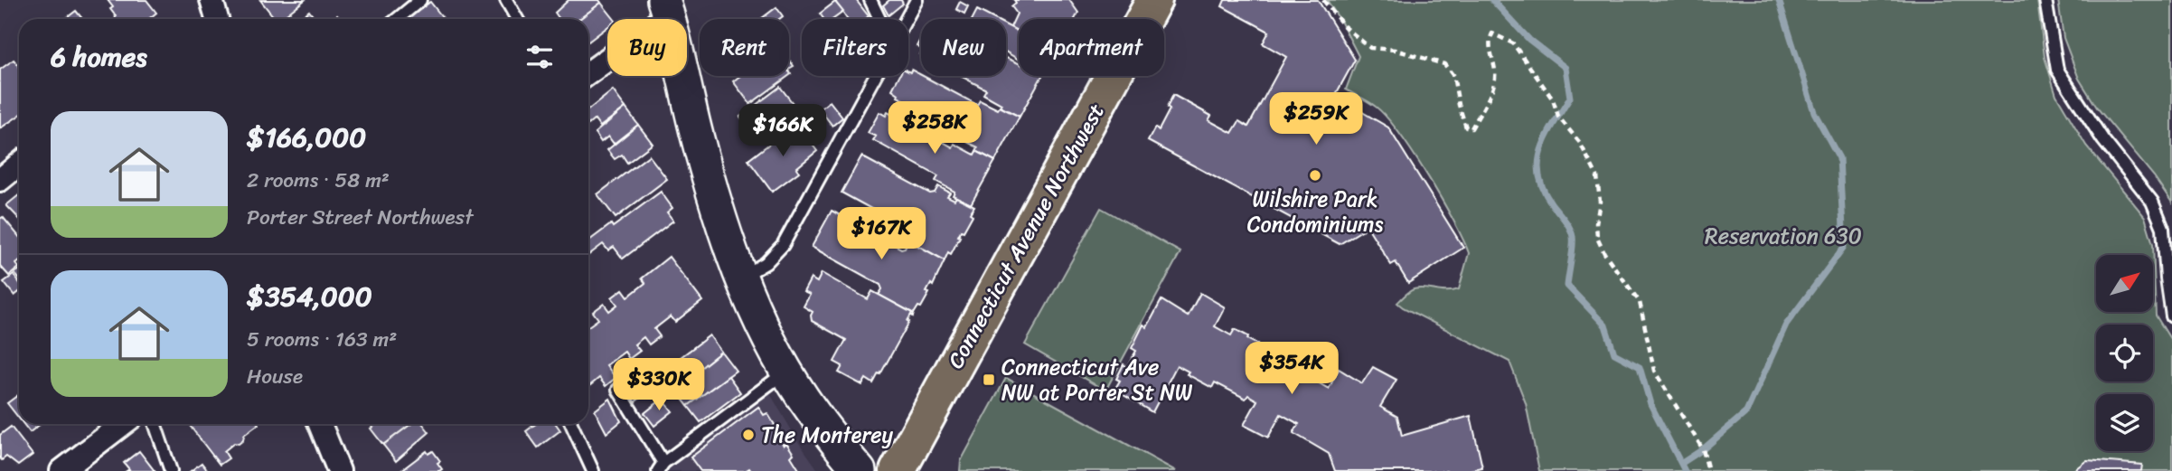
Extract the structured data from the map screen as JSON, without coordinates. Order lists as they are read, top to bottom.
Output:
{
  "streets": {
    "main road": ["Connecticut Avenue Northwest"]
  },
  "parks": ["Reservation 630"],
  "places": {
    "other": ["Wilshire Park Condominiums", "The Monterey"],
    "transit": ["Connecticut Ave NW at Porter St NW"]
  },
  "north": "top right",
  "page": {
    "chip": [
      "Buy",
      "Rent",
      "Filters",
      "New",
      "Apartment"
    ],
    "heading": "6 homes",
    "price": [
      "$259K",
      "$258K",
      "$166K",
      "$167K",
      "$354K",
      "$330K"
    ],
    "list": [
      {
        "name": "$166,000",
        "note": "2 rooms · 58 m² · Porter Street Northwest"
      },
      {
        "name": "$354,000",
        "note": "5 rooms · 163 m² · House"
      }
    ]
  }
}
